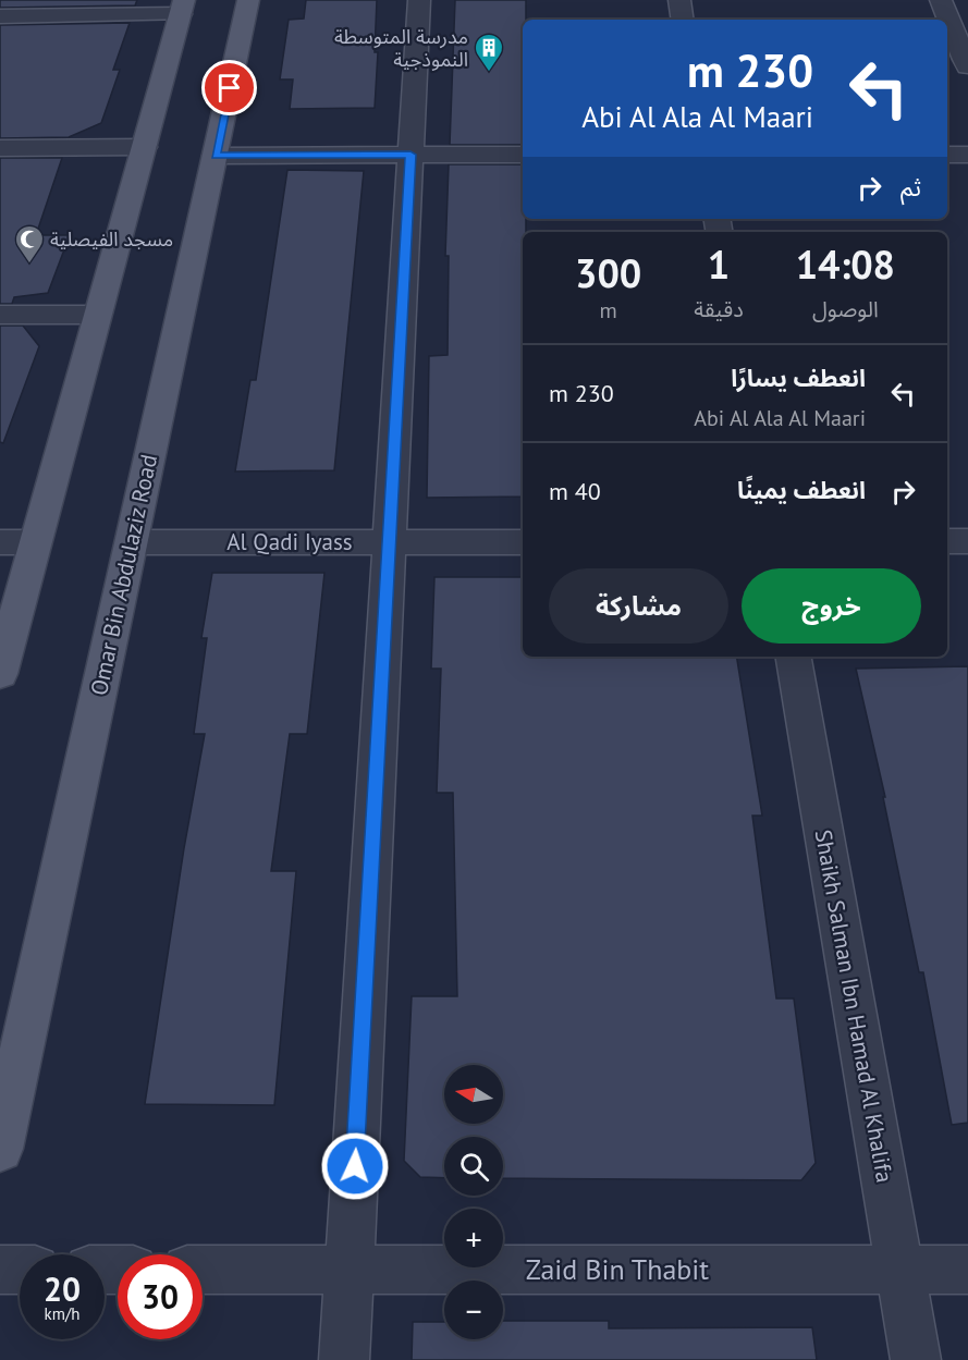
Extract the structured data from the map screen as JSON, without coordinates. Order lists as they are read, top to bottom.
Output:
{
  "streets": {
    "main road": ["Omar Bin Abdulaziz Road"],
    "street": ["Al Qadi Iyass", "Shaikh Salman Ibn Hamad Al Khalifa", "Zaid Bin Thabit"]
  },
  "crossings": [
    ["Al Qadi Iyass", "Omar Bin Abdulaziz Road"],
    ["Shaikh Salman Ibn Hamad Al Khalifa", "Zaid Bin Thabit"]
  ],
  "places": {
    "building": ["مدرسة المتوسطة النموذجية"],
    "mosque": ["مسجد الفيصلية"]
  },
  "north": "left",
  "page": {
    "turn": ["230 m", "Abi Al Ala Al Maari"],
    "then": "ثم",
    "eta": [
      "14:08",
      "الوصول",
      "1",
      "دقيقة",
      "300",
      "m"
    ],
    "list": [
      {
        "name": "انعطف يسارًا",
        "note": "Abi Al Ala Al Maari",
        "value": "230 m"
      },
      {
        "name": "انعطف يمينًا",
        "value": "40 m"
      }
    ],
    "buttons": ["خروج", "مشاركة"],
    "map_buttons": ["+", "−"],
    "speed": "20 km/h",
    "limit": "30"
  }
}
